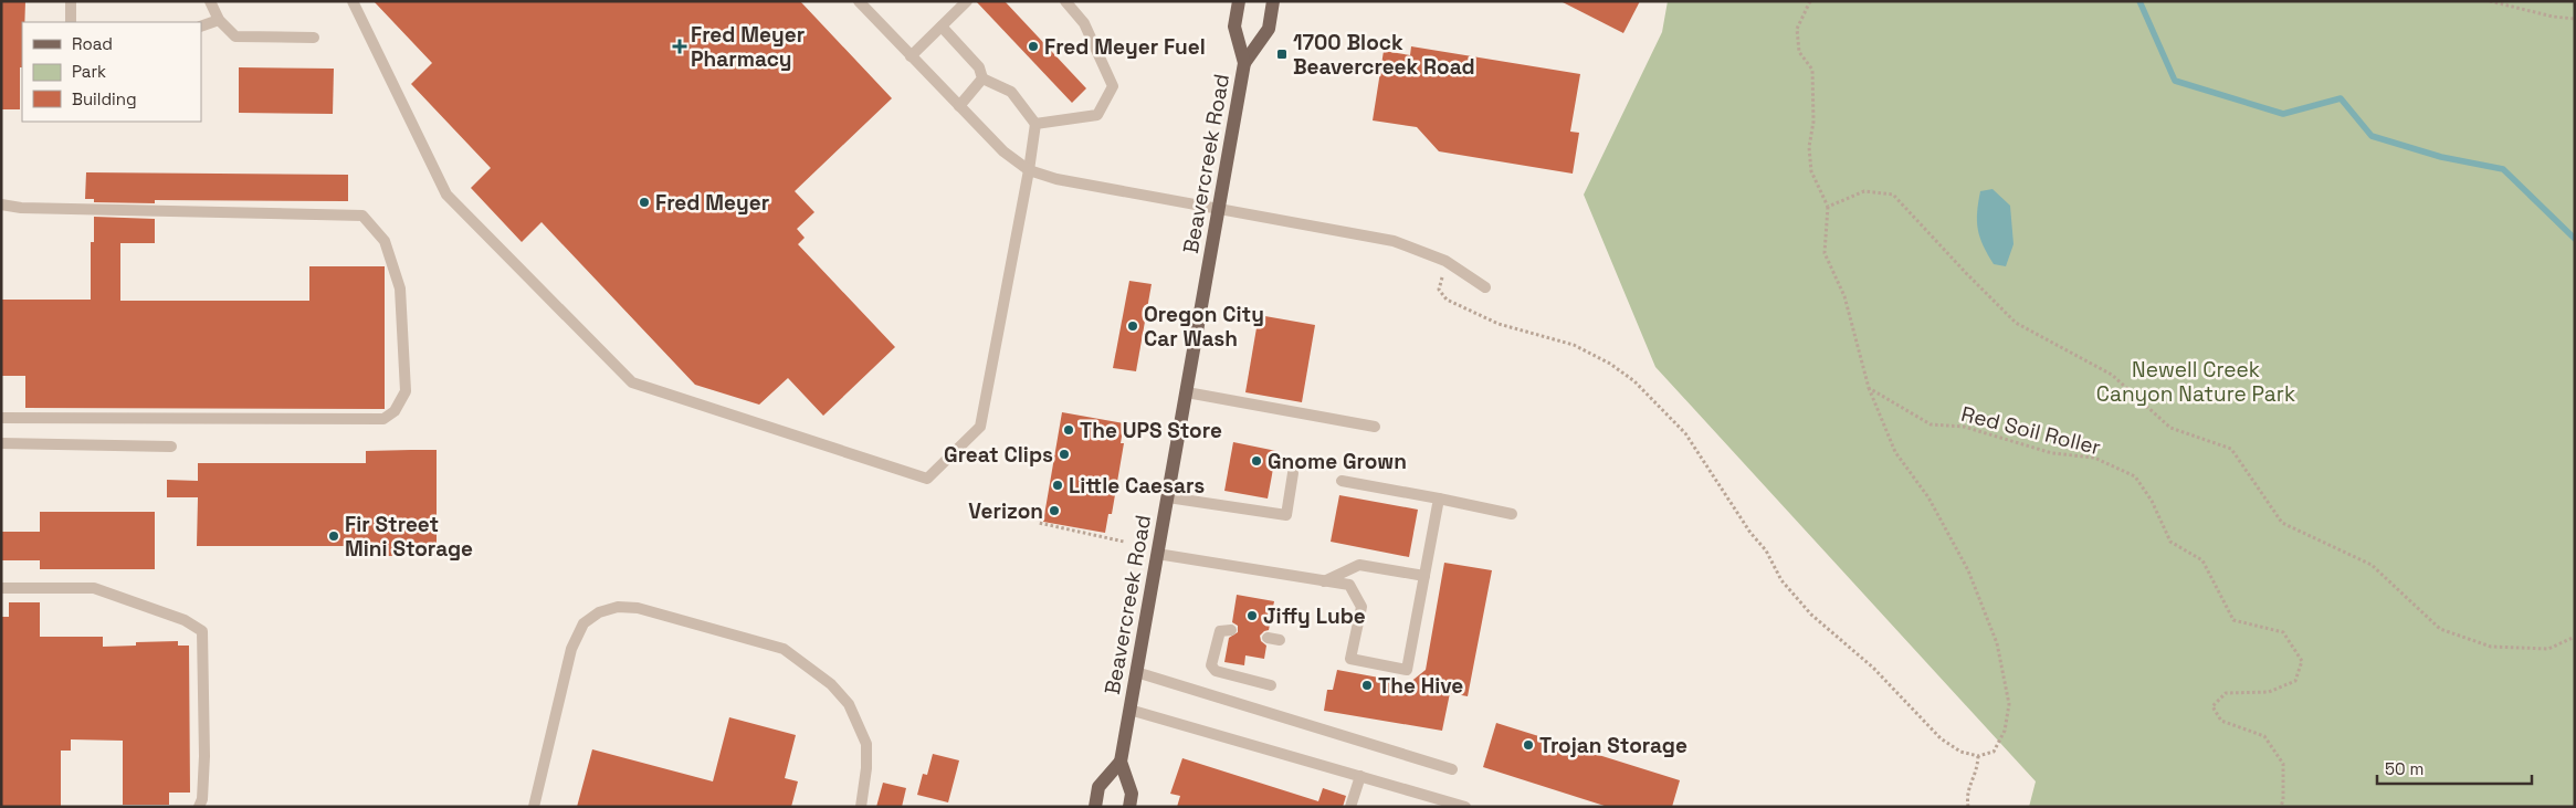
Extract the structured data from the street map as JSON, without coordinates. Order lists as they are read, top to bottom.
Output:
{
  "streets": {
    "main road": ["Beavercreek Road"],
    "path": ["Red Soil Roller"]
  },
  "parks": ["Newell Creek Canyon Nature Park"],
  "places": {
    "health": ["Fred Meyer Pharmacy"],
    "other": [
      "Fred Meyer Fuel",
      "Fred Meyer",
      "Oregon City Car Wash",
      "The UPS Store",
      "Great Clips",
      "Gnome Grown",
      "Little Caesars",
      "Verizon",
      "Fir Street Mini Storage",
      "Jiffy Lube",
      "The Hive",
      "Trojan Storage"
    ],
    "transit": ["1700 Block Beavercreek Road"]
  },
  "legend": ["Road", "Park", "Building"],
  "scale_bar": "50 m"
}
